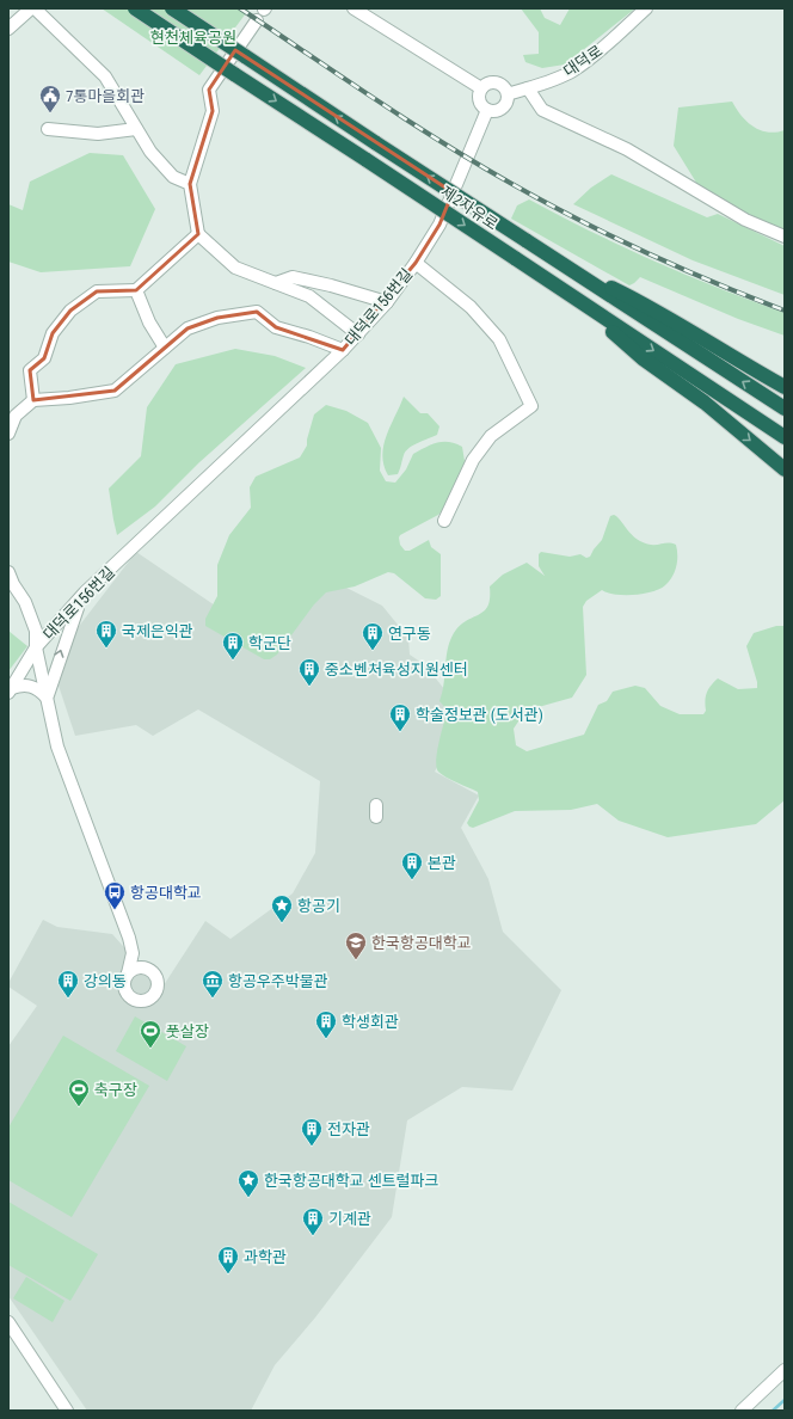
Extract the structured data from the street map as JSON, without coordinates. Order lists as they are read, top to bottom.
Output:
{
  "streets": {
    "highway": ["제2자유로"],
    "street": ["대덕로", "대덕로156번길"]
  },
  "crossings": [
    ["대덕로", "대덕로156번길"]
  ],
  "parks": ["현천체육공원"],
  "places": {
    "public building": ["7통마을회관"],
    "building": [
      "국제은익관",
      "연구동",
      "학군단",
      "중소벤처육성지원센터",
      "학술정보관 (도서관)",
      "본관",
      "강의동",
      "학생회관",
      "전자관",
      "기계관",
      "과학관"
    ],
    "bus stop": ["항공대학교"],
    "place": ["항공기", "한국항공대학교 센트럴파크"],
    "school or university": ["한국항공대학교"],
    "museum": ["항공우주박물관"],
    "sports": ["풋살장", "축구장"]
  }
}
